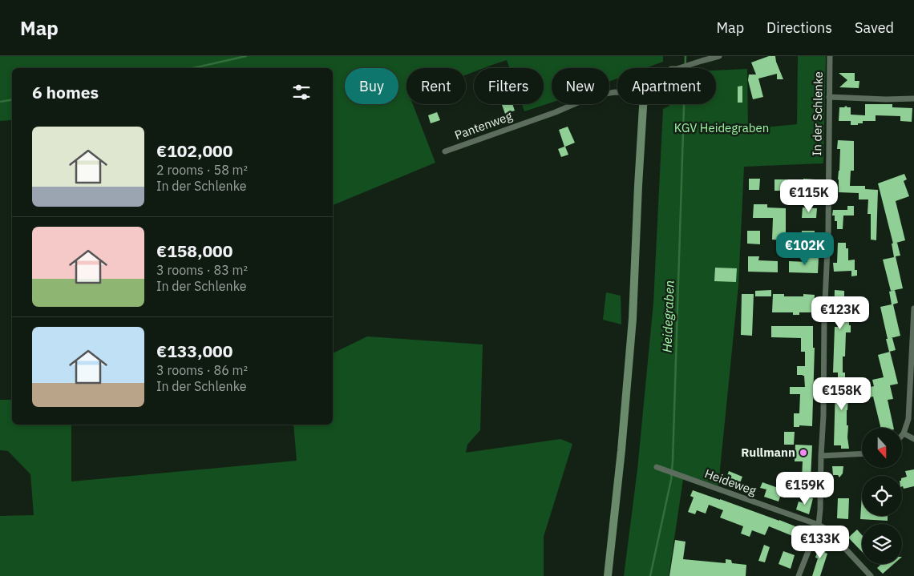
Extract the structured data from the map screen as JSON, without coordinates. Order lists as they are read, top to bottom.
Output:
{
  "streets": {
    "street": ["In der Schlenke", "Pantenweg", "Heideweg"]
  },
  "crossings": [
    ["In der Schlenke", "Heideweg"]
  ],
  "water": ["Heidegraben"],
  "parks": ["KGV Heidegraben"],
  "places": ["Rullmann"],
  "north": "bottom",
  "page": {
    "header": "Map",
    "nav": ["Map", "Directions", "Saved"],
    "chip": [
      "Buy",
      "Rent",
      "Filters",
      "New",
      "Apartment"
    ],
    "heading": "6 homes",
    "list": [
      {
        "name": "€102,000",
        "note": "2 rooms · 58 m² · In der Schlenke"
      },
      {
        "name": "€158,000",
        "note": "3 rooms · 83 m² · In der Schlenke"
      },
      {
        "name": "€133,000",
        "note": "3 rooms · 86 m² · In der Schlenke"
      }
    ],
    "price": [
      "€115K",
      "€102K",
      "€123K",
      "€158K",
      "€159K",
      "€133K"
    ]
  }
}
